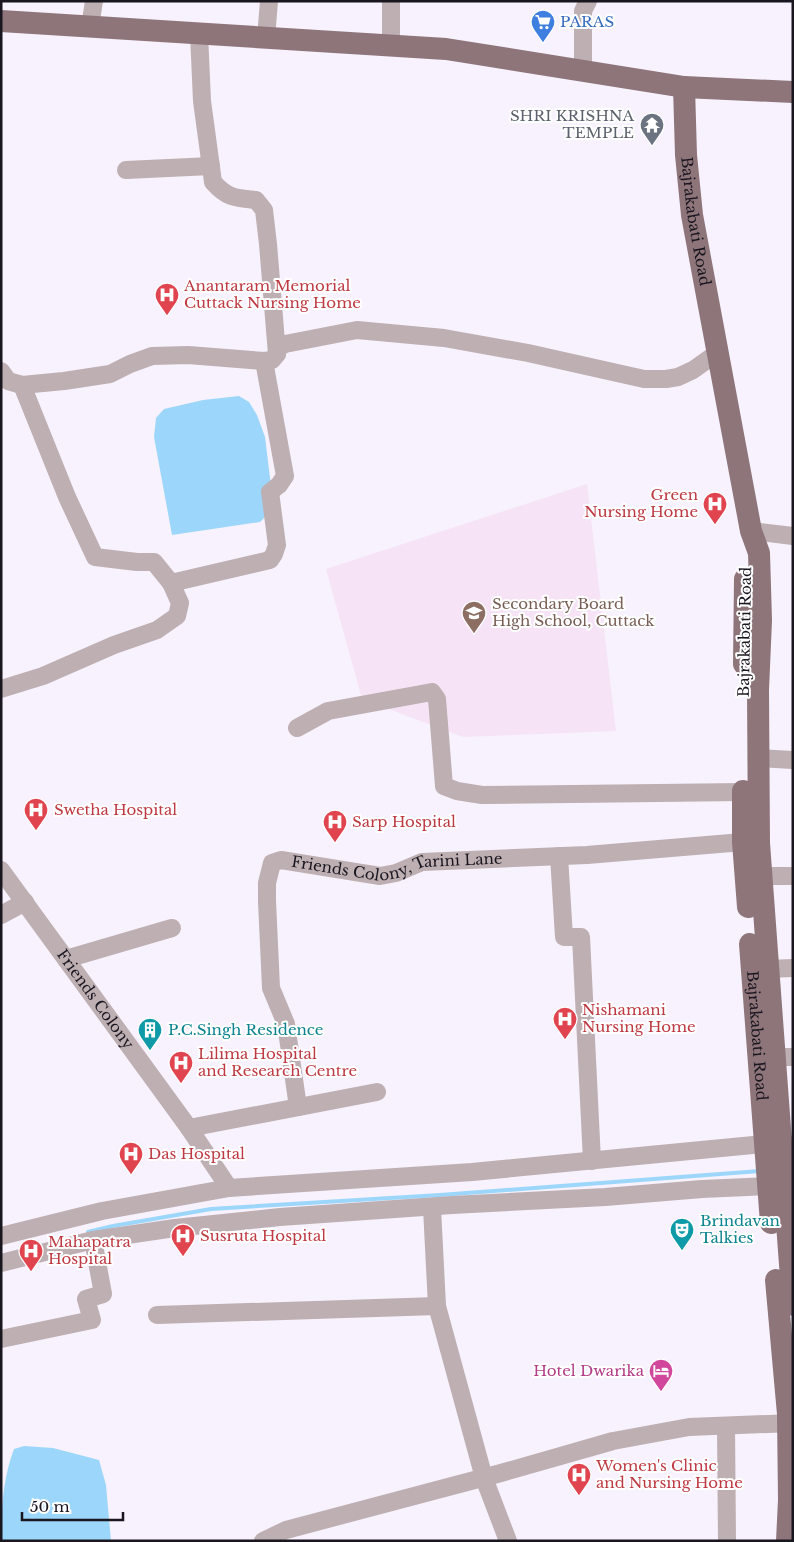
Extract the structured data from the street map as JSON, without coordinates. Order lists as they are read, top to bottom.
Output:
{
  "streets": {
    "main road": ["Bajrakabati Road"],
    "street": ["Friends Colony, Tarini Lane", "Friends Colony"]
  },
  "crossings": [
    ["Bajrakabati Road", "Friends Colony, Tarini Lane"]
  ],
  "places": {
    "supermarket": ["PARAS"],
    "temple": ["SHRI KRISHNA TEMPLE"],
    "hospital": [
      "Anantaram Memorial Cuttack Nursing Home",
      "Green Nursing Home",
      "Swetha Hospital",
      "Sarp Hospital",
      "Nishamani Nursing Home",
      "Lilima Hospital and Research Centre",
      "Das Hospital",
      "Susruta Hospital",
      "Mahapatra Hospital",
      "Women's Clinic and Nursing Home"
    ],
    "school or university": ["Secondary Board High School, Cuttack"],
    "building": ["P.C.Singh Residence"],
    "theatre": ["Brindavan Talkies"],
    "hotel": ["Hotel Dwarika"]
  },
  "scale_bar": "50 m"
}
